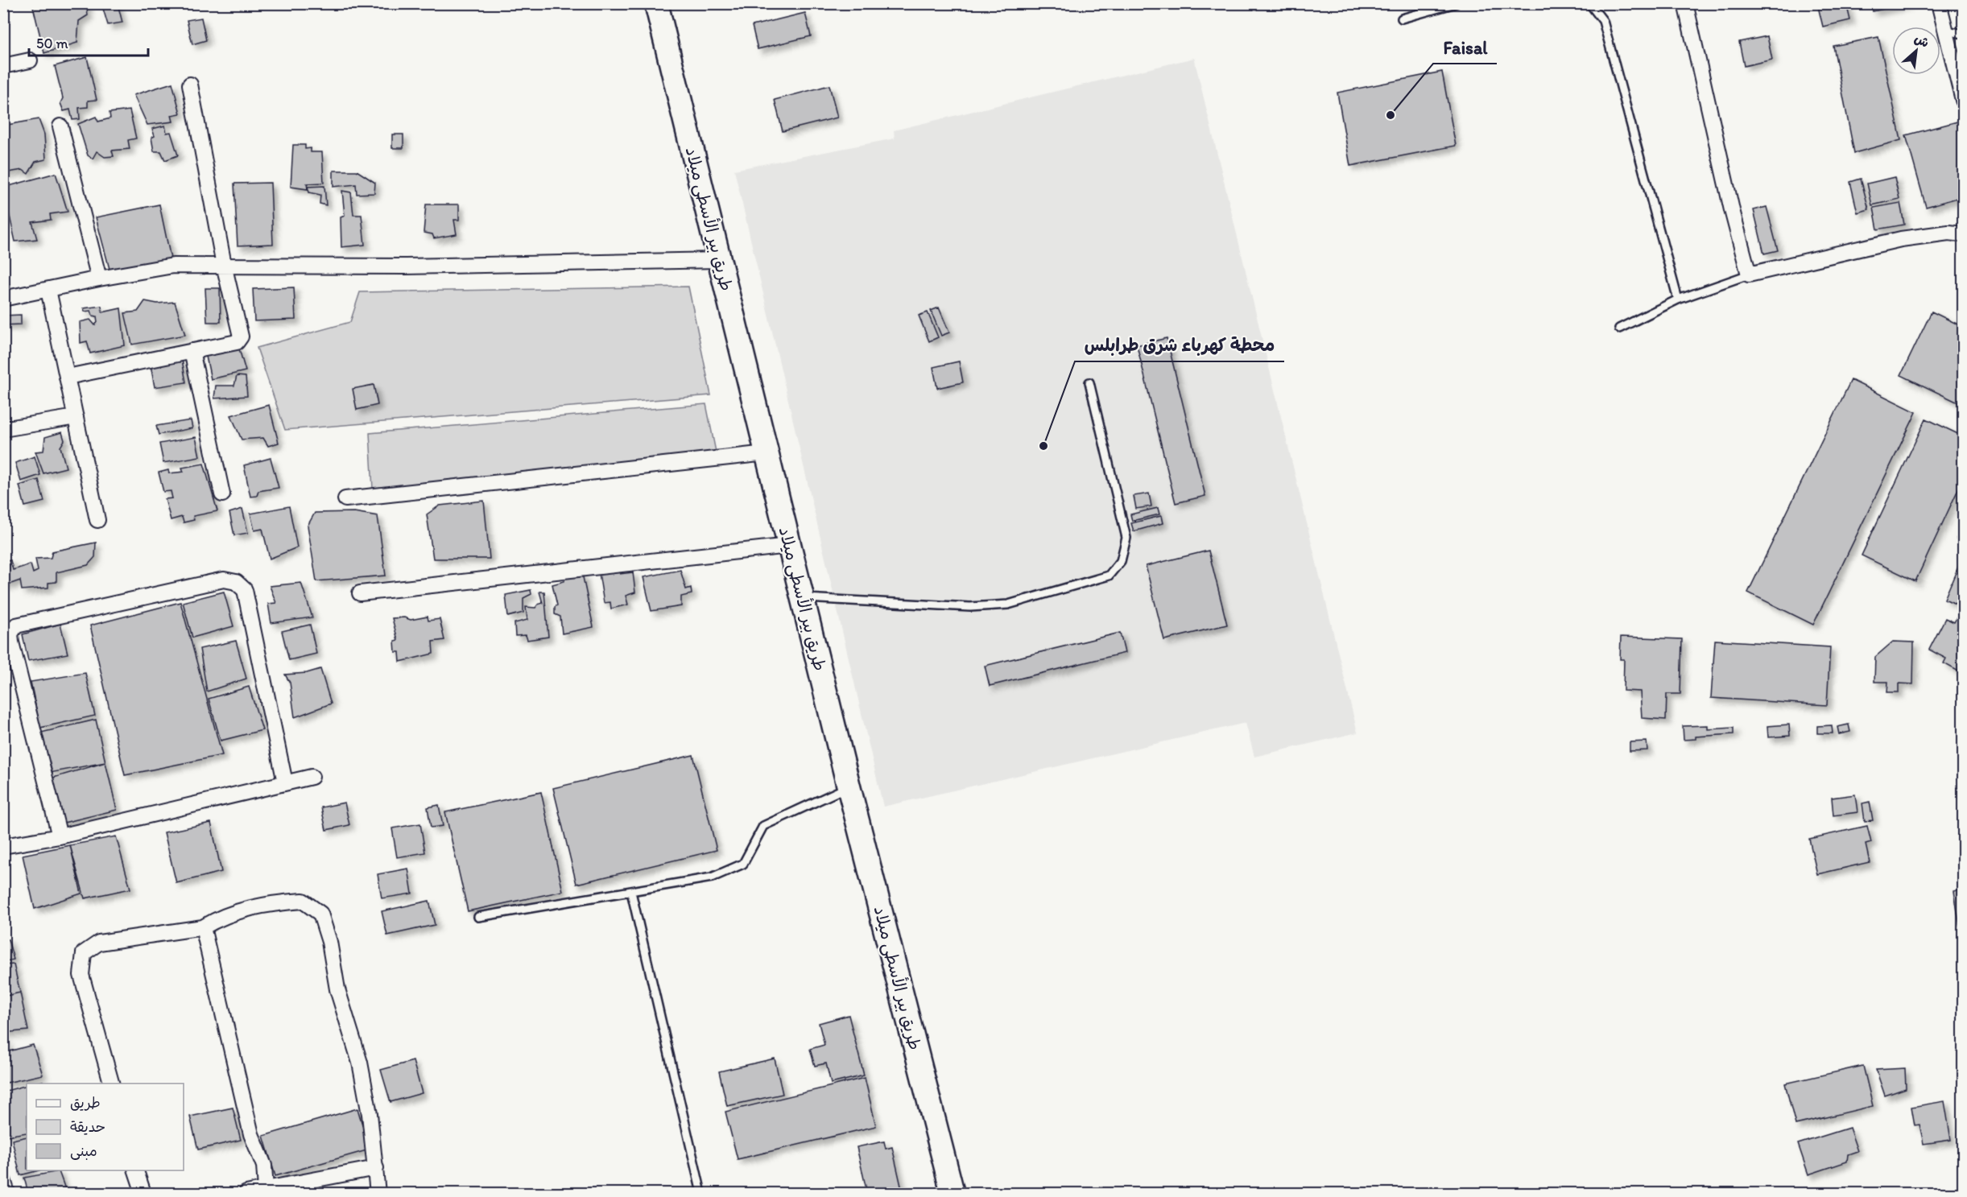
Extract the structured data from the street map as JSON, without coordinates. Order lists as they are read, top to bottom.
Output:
{
  "streets": {
    "main road": ["طريق بير الأسطى ميلاد"]
  },
  "places": ["Faisal", "محطة كهرباء شرق طرابلس"],
  "legend": ["طريق", "حديقة", "مبنى"],
  "scale_bar": "50 m",
  "north": "top right"
}
